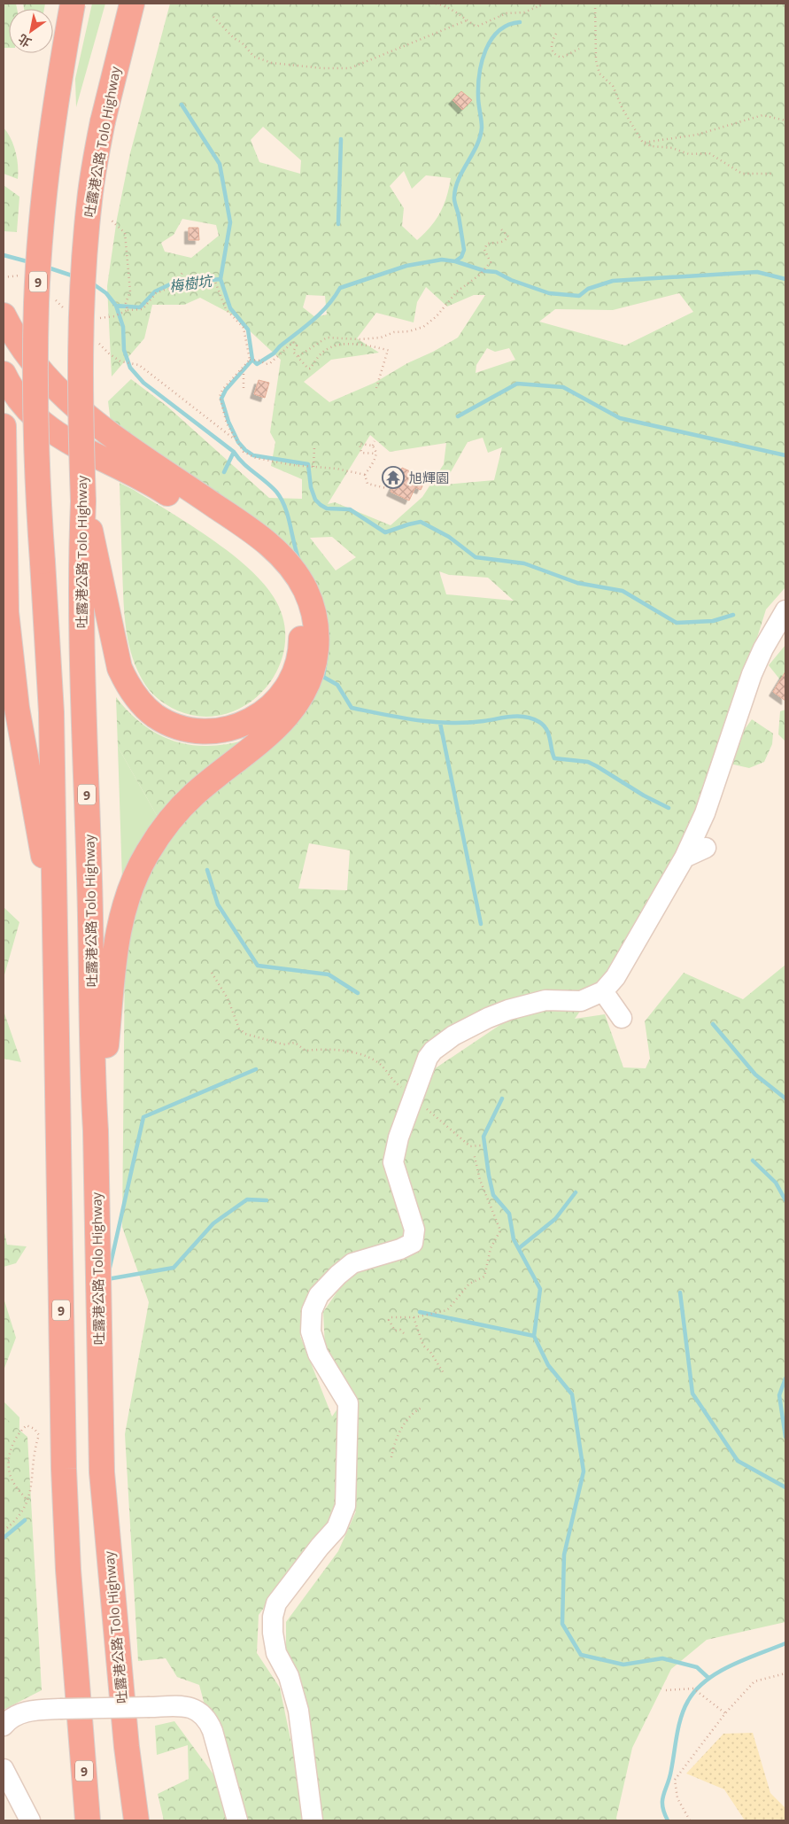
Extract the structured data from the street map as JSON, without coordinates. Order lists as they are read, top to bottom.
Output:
{
  "streets": {
    "highway": ["吐露港公路 Tolo Highway", "9"]
  },
  "water": ["梅樹坑"],
  "places": {
    "temple": ["旭輝園"]
  },
  "north": "bottom left"
}
